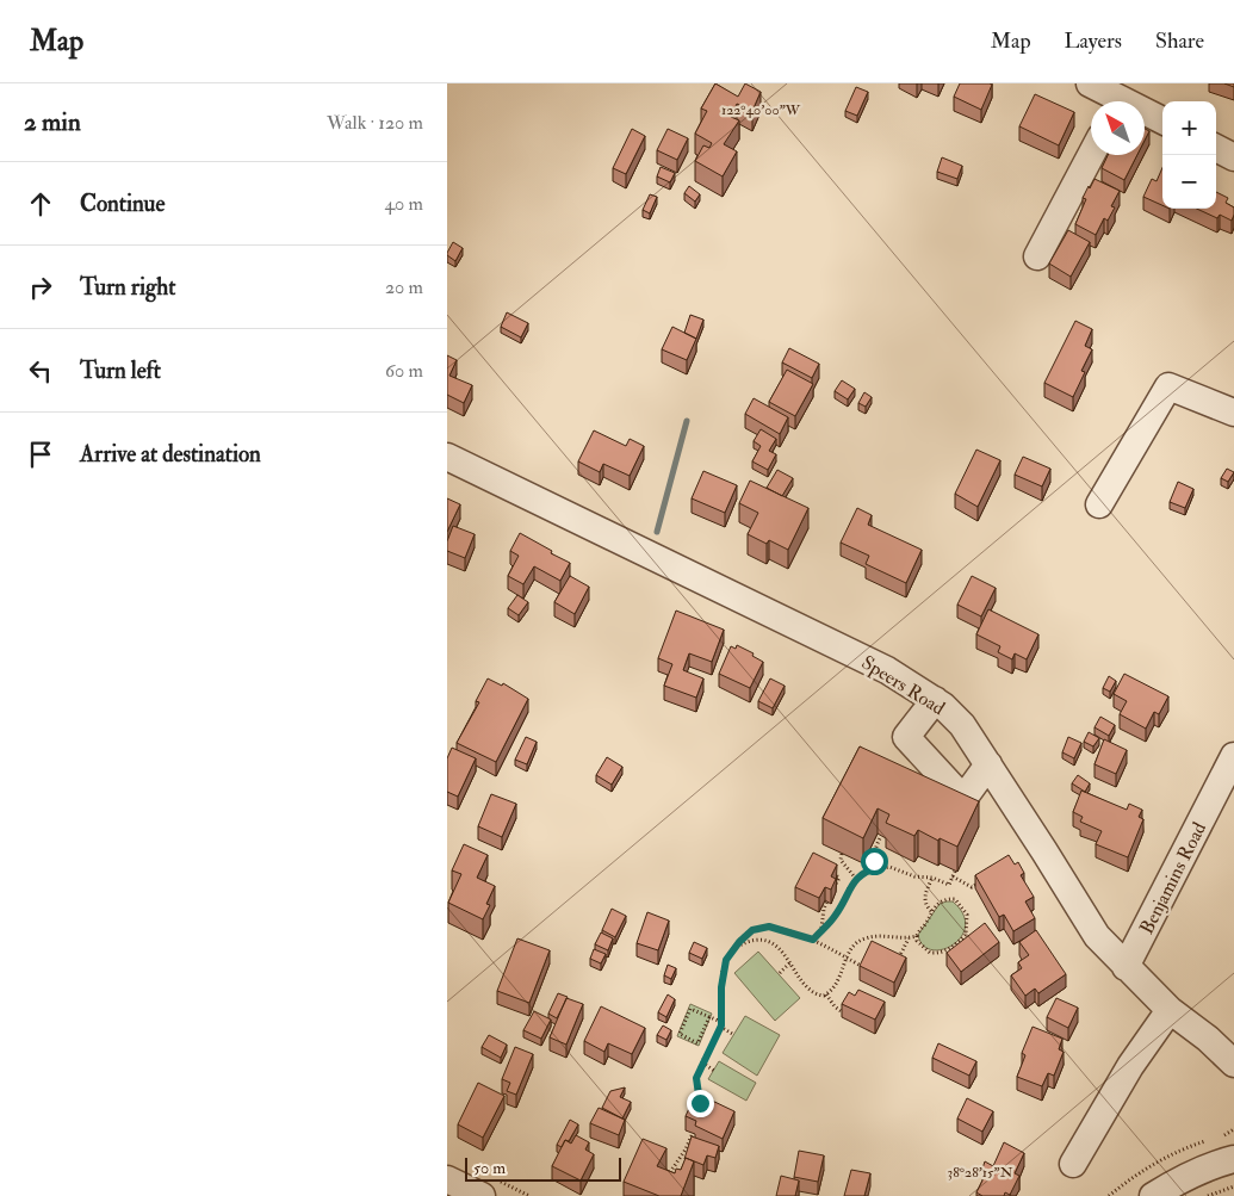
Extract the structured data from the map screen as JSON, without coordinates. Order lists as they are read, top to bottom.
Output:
{
  "streets": {
    "street": ["Speers Road", "Benjamins Road"]
  },
  "crossings": [
    ["Speers Road", "Benjamins Road"]
  ],
  "scale_bar": "50 m",
  "north": "top left",
  "page": {
    "header": "Map",
    "nav": ["Map", "Layers", "Share"],
    "heading": ["2 min", "Walk · 120 m"],
    "map_buttons": ["+", "−"],
    "list": [
      ["Continue", "40 m"],
      ["Turn right", "20 m"],
      ["Turn left", "60 m"],
      "Arrive at destination"
    ],
    "scale": "50 m"
  },
  "coordinates": ["122°40'00\"W", "38°28'15\"N"]
}
